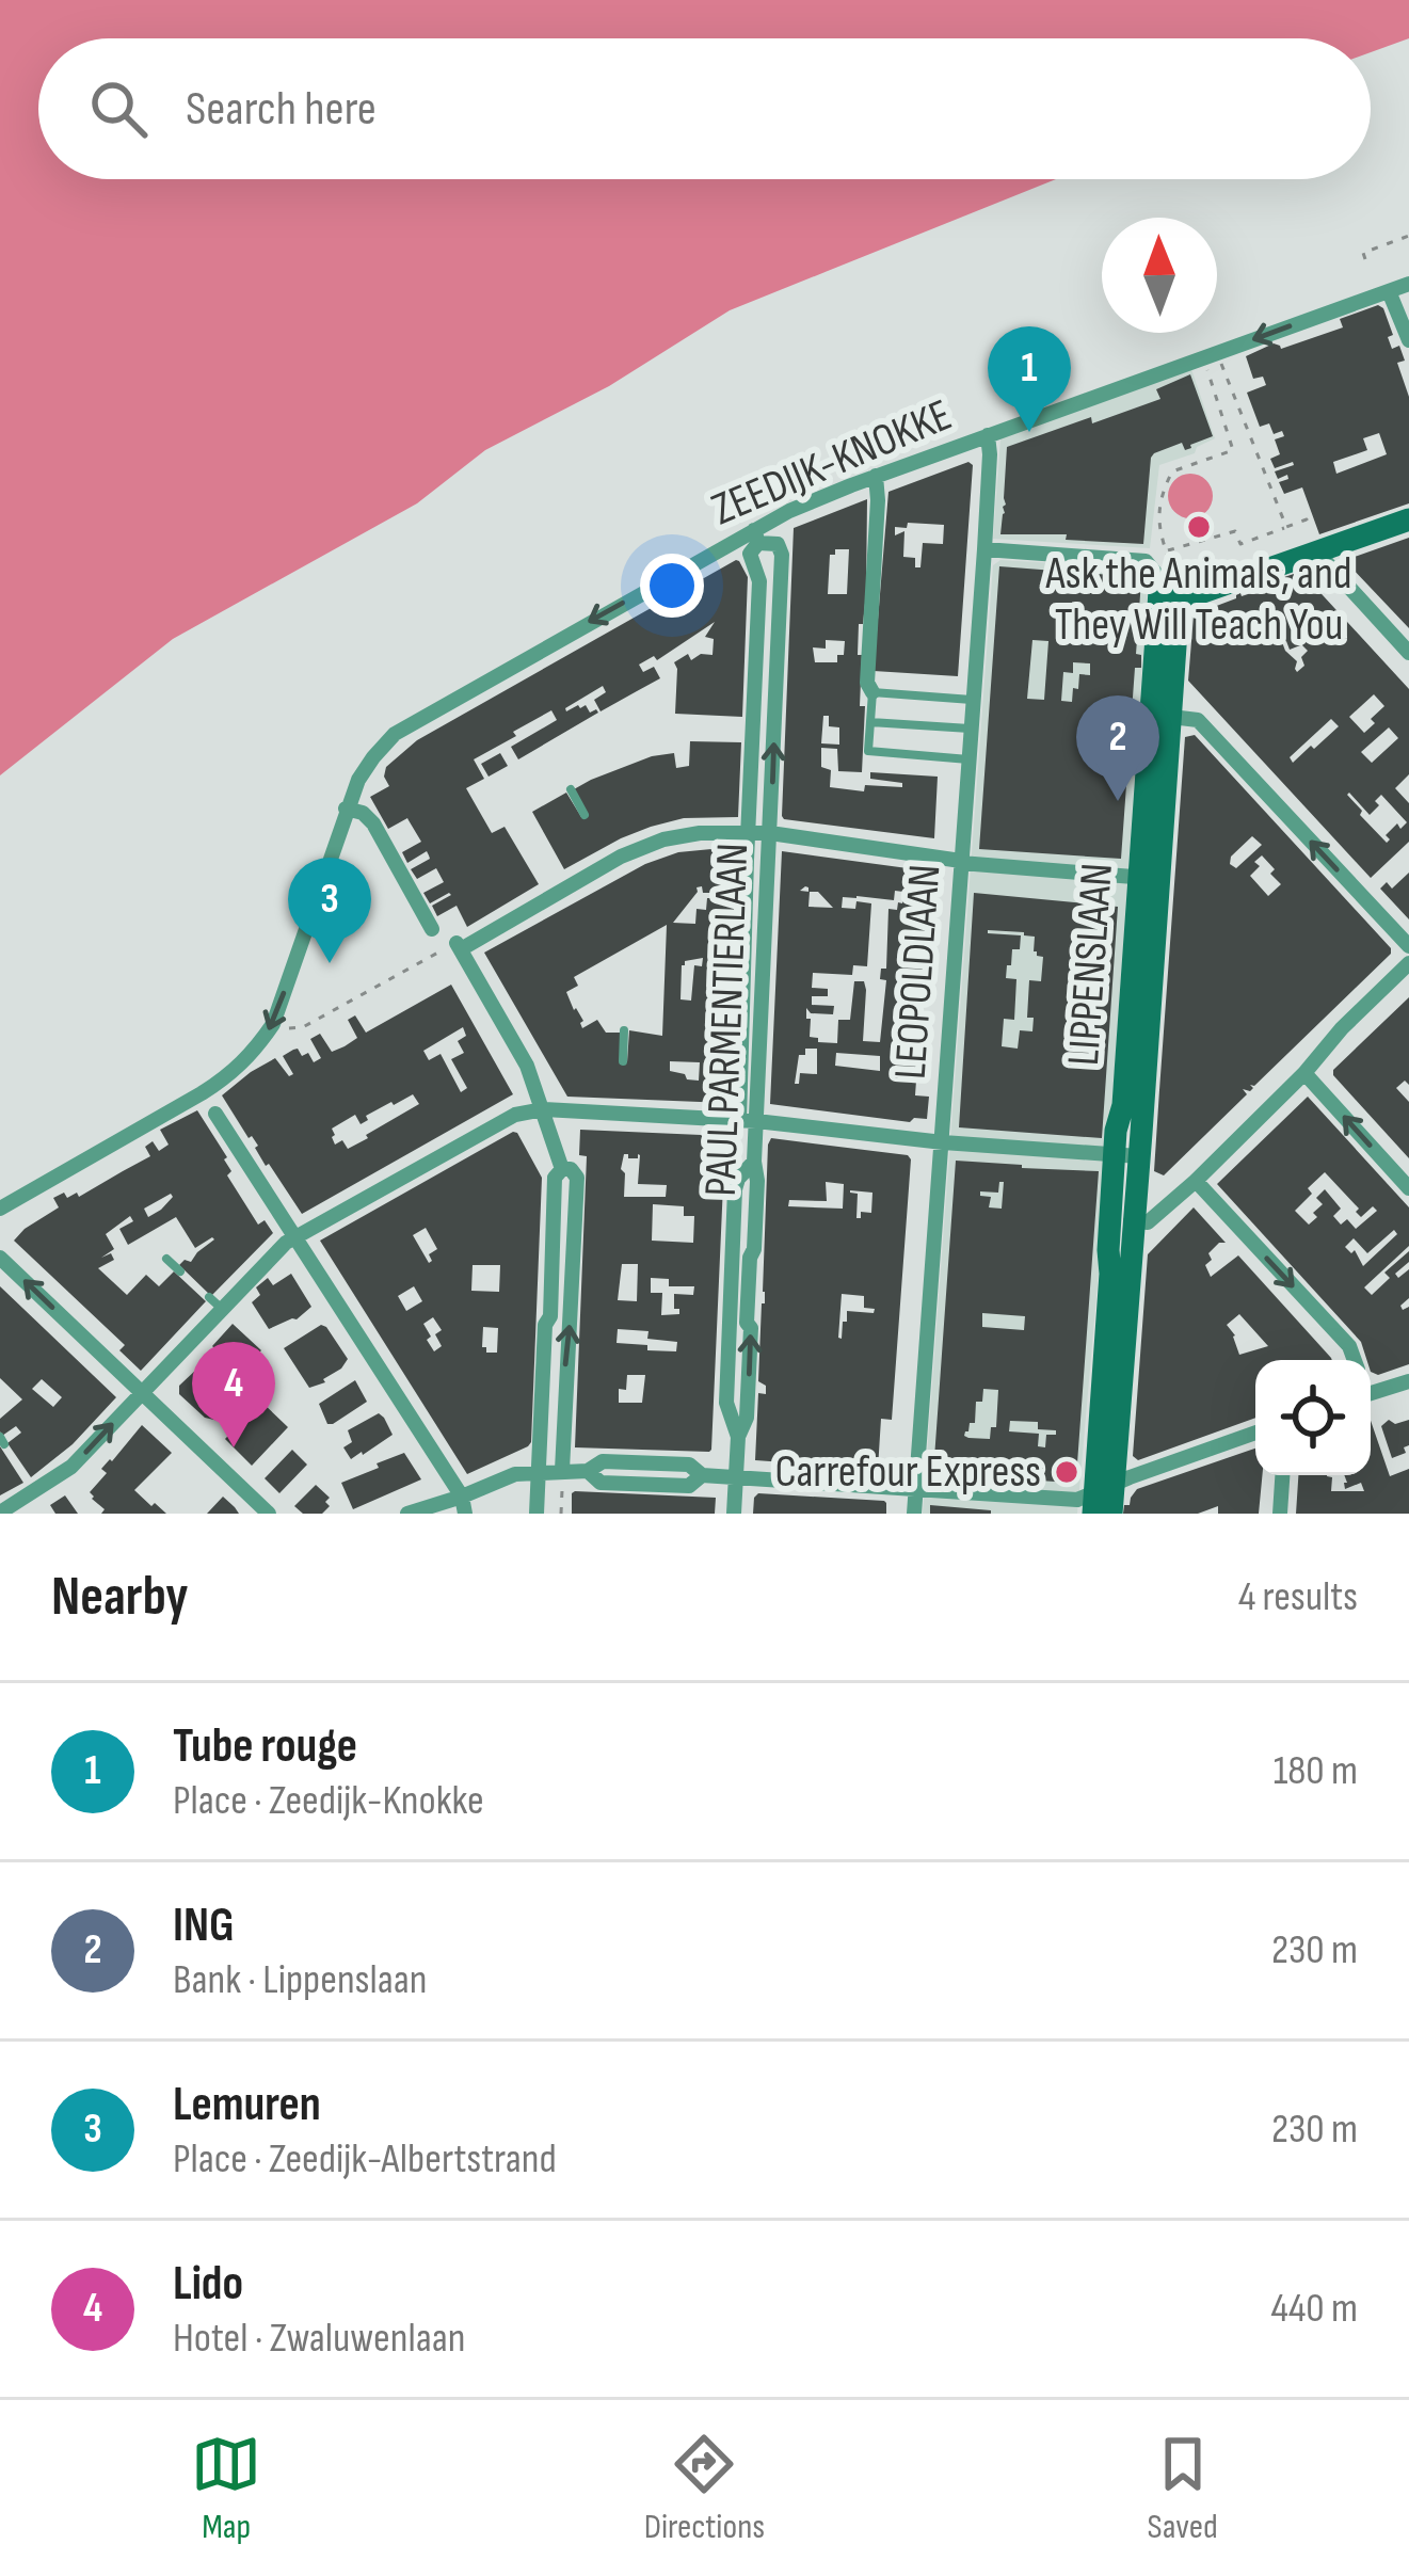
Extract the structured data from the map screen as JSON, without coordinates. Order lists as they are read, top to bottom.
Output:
{
  "streets": {
    "street": [
      "ZEEDIJK-KNOKKE",
      "LIPPENSLAAN",
      "LEOPOLDLAAN",
      "PAUL PARMENTIERLAAN"
    ]
  },
  "crossings": [
    ["ZEEDIJK-KNOKKE", "LEOPOLDLAAN"],
    ["ZEEDIJK-KNOKKE", "PAUL PARMENTIERLAAN"]
  ],
  "one_way": ["ZEEDIJK-KNOKKE"],
  "places": ["Ask the Animals, and They Will Teach You", "Carrefour Express"],
  "north": "top",
  "page": {
    "search": "Search here",
    "pins": [
      "1",
      "2",
      "3",
      "4"
    ],
    "heading": ["Nearby", "4 results"],
    "list": [
      {
        "mark": "1",
        "name": "Tube rouge",
        "note": "Place · Zeedijk-Knokke",
        "value": "180 m"
      },
      {
        "mark": "2",
        "name": "ING",
        "note": "Bank · Lippenslaan",
        "value": "230 m"
      },
      {
        "mark": "3",
        "name": "Lemuren",
        "note": "Place · Zeedijk-Albertstrand",
        "value": "230 m"
      },
      {
        "mark": "4",
        "name": "Lido",
        "note": "Hotel · Zwaluwenlaan",
        "value": "440 m"
      }
    ],
    "nav": ["Map", "Directions", "Saved"]
  }
}
